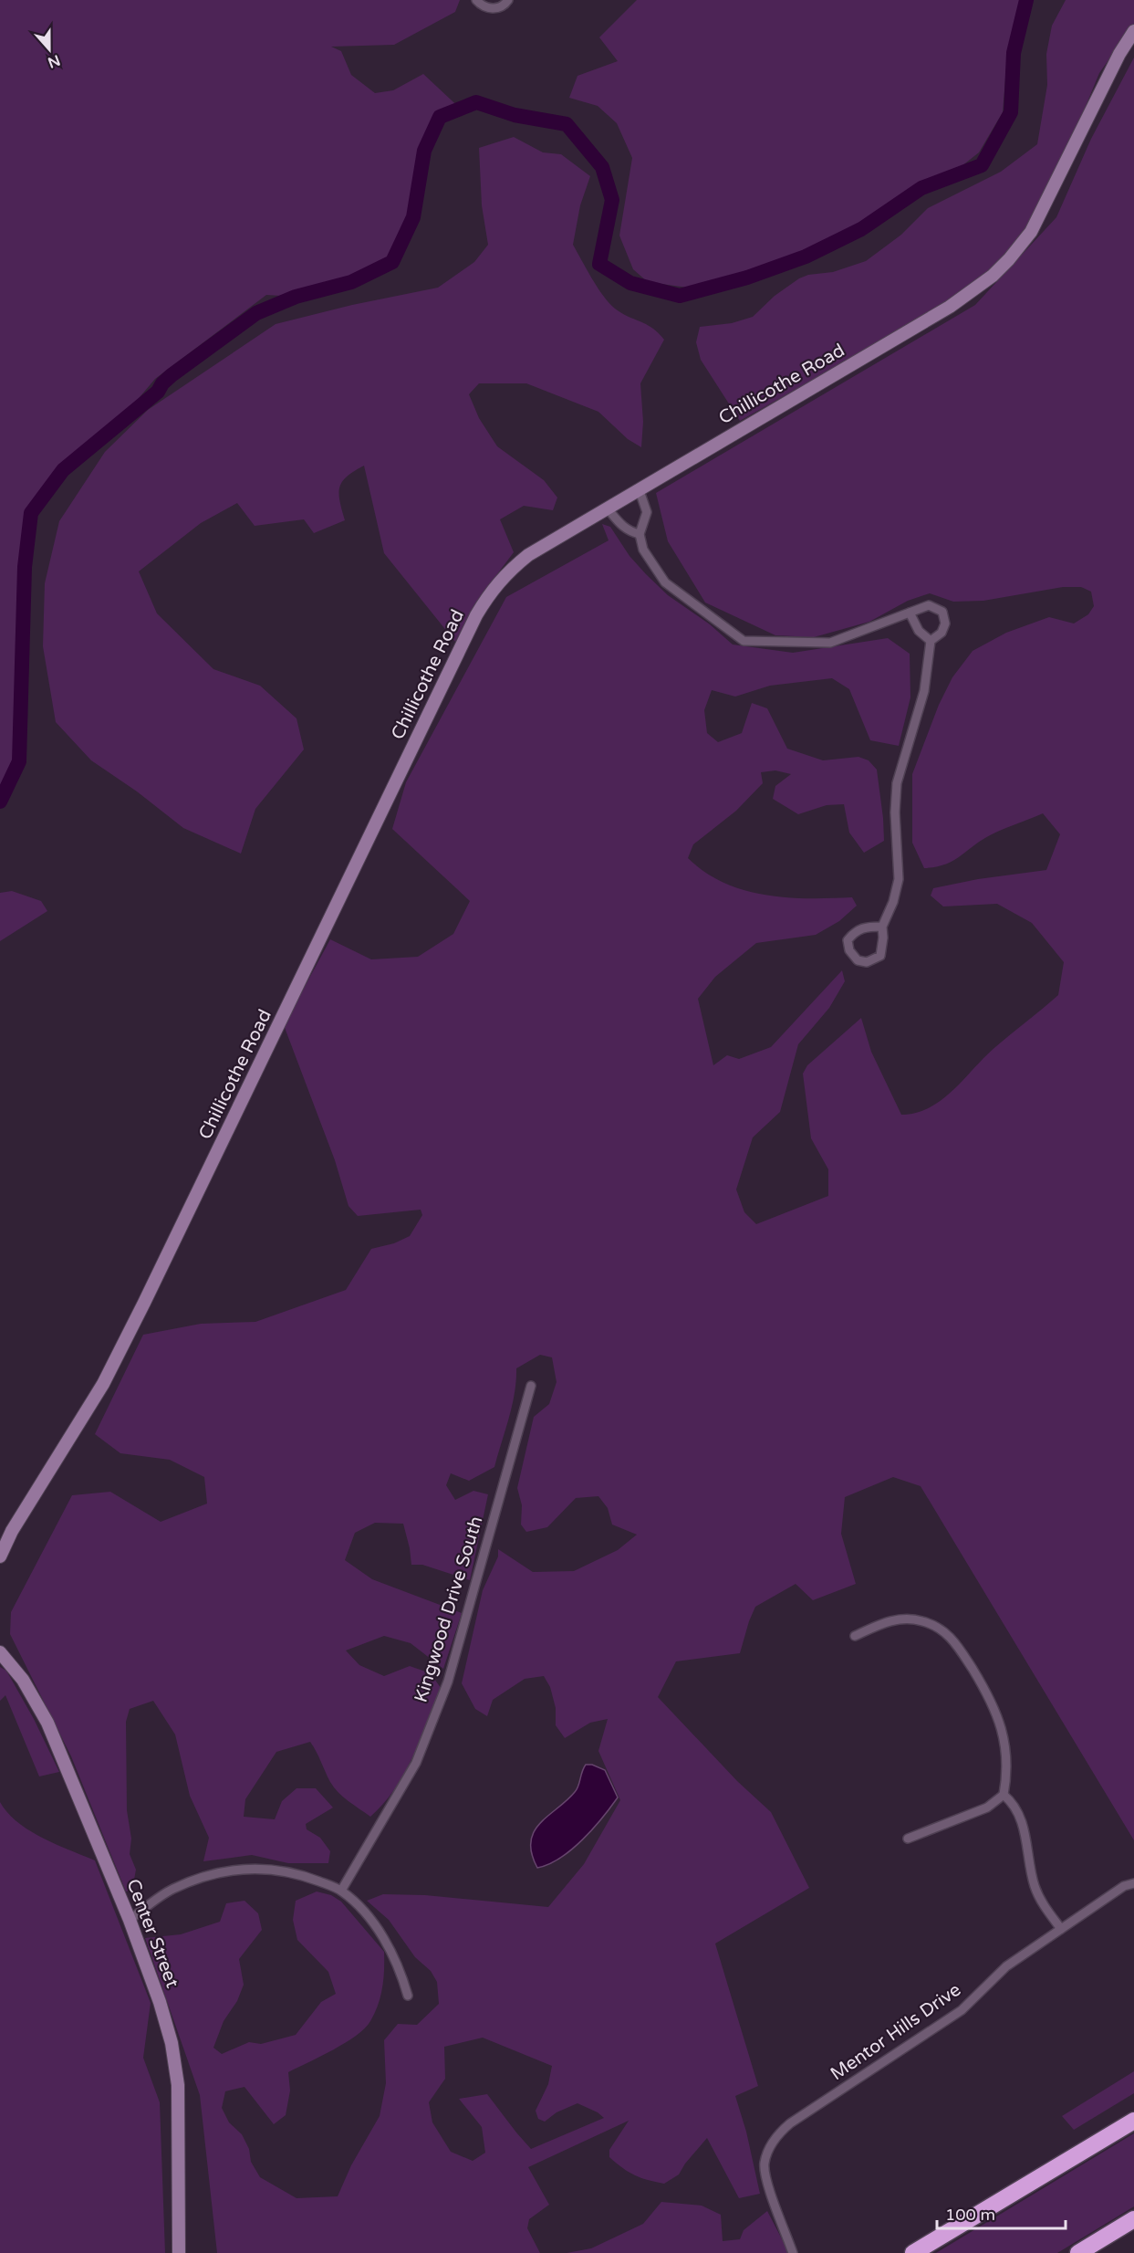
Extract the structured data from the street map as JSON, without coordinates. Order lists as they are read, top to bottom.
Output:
{
  "streets": {
    "main road": ["Chillicothe Road", "Center Street"],
    "street": ["Kingwood Drive South", "Mentor Hills Drive"]
  },
  "scale_bar": "100 m",
  "north": "bottom"
}
